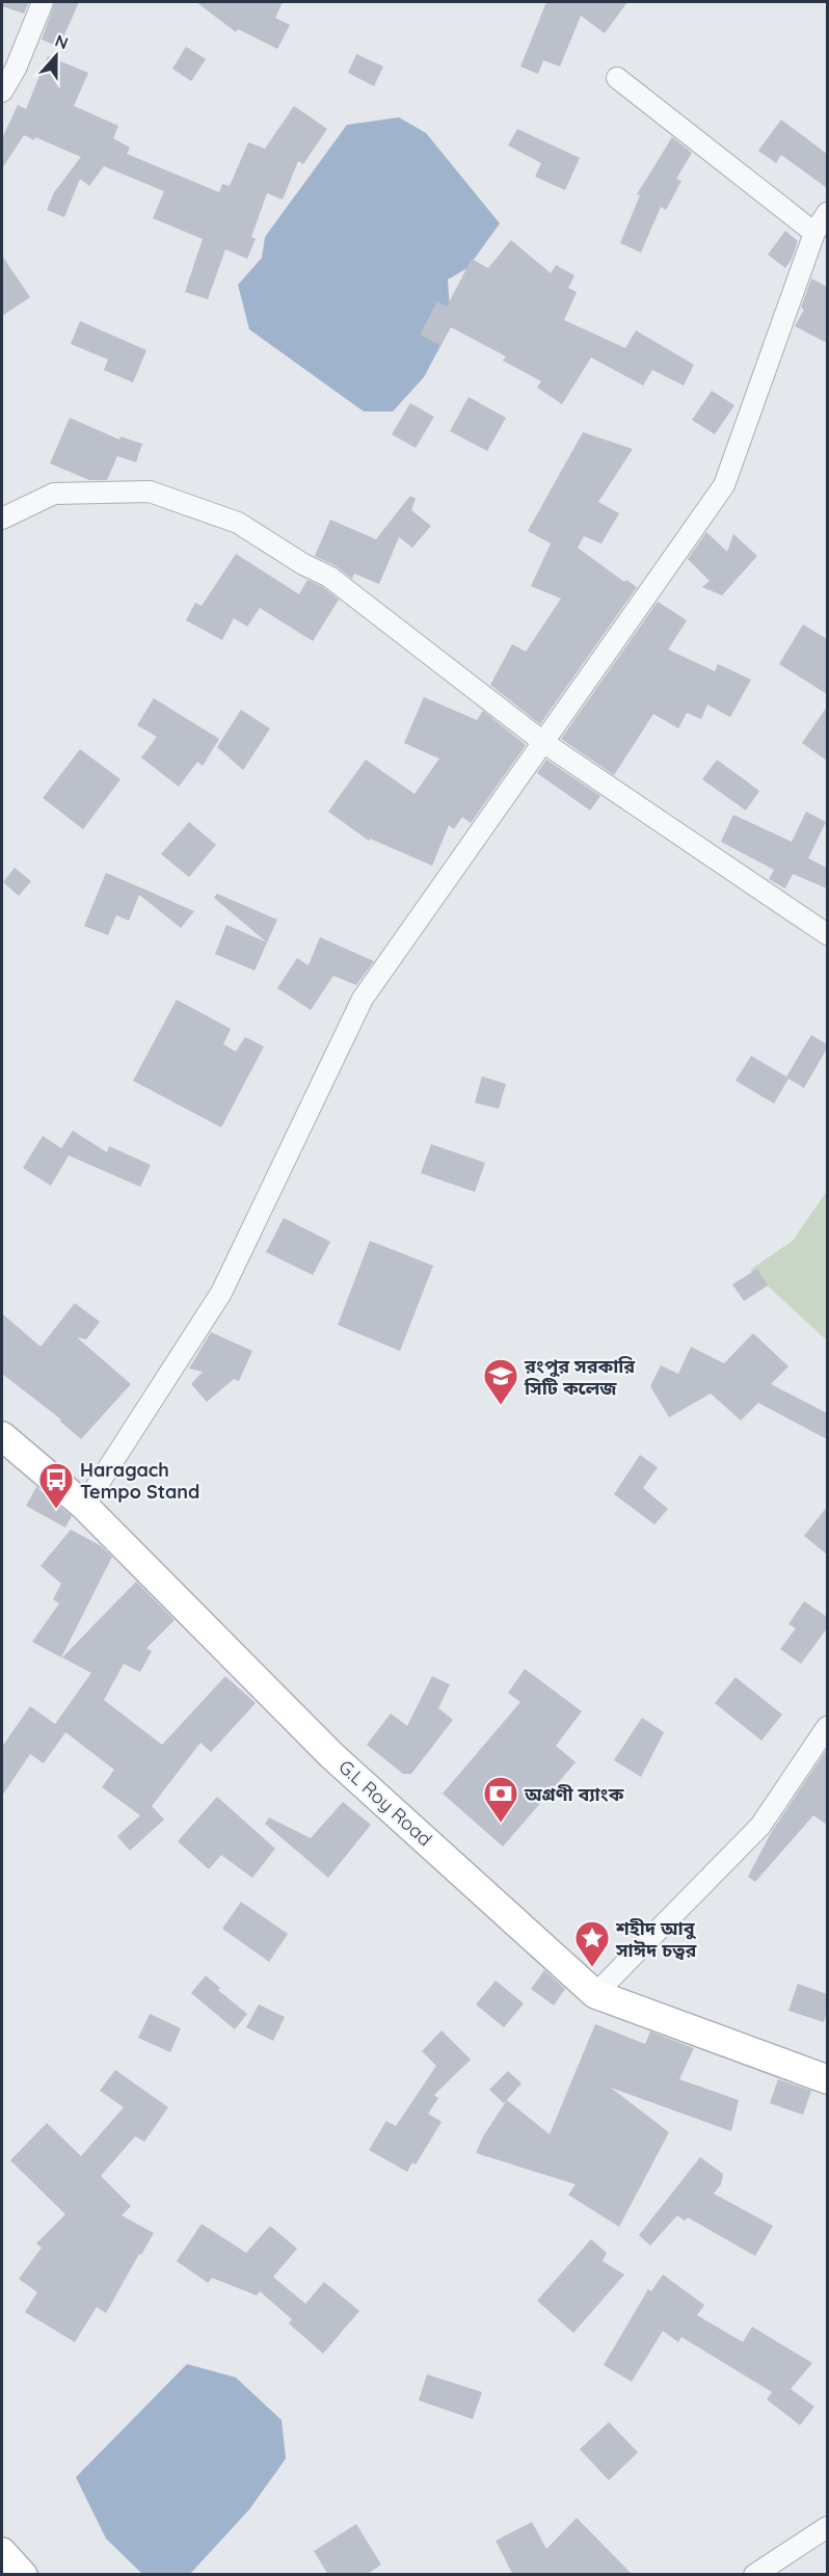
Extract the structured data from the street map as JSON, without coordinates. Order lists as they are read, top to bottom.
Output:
{
  "streets": {
    "main road": ["G.L Roy Road"]
  },
  "places": {
    "school or university": ["রংপুর সরকারি সিটি কলেজ"],
    "bus stop": ["Haragach Tempo Stand"],
    "bank": ["অগ্রণী ব্যাংক"],
    "place": ["শহীদ আবু সাঈদ চত্বর"]
  },
  "north": "top"
}
